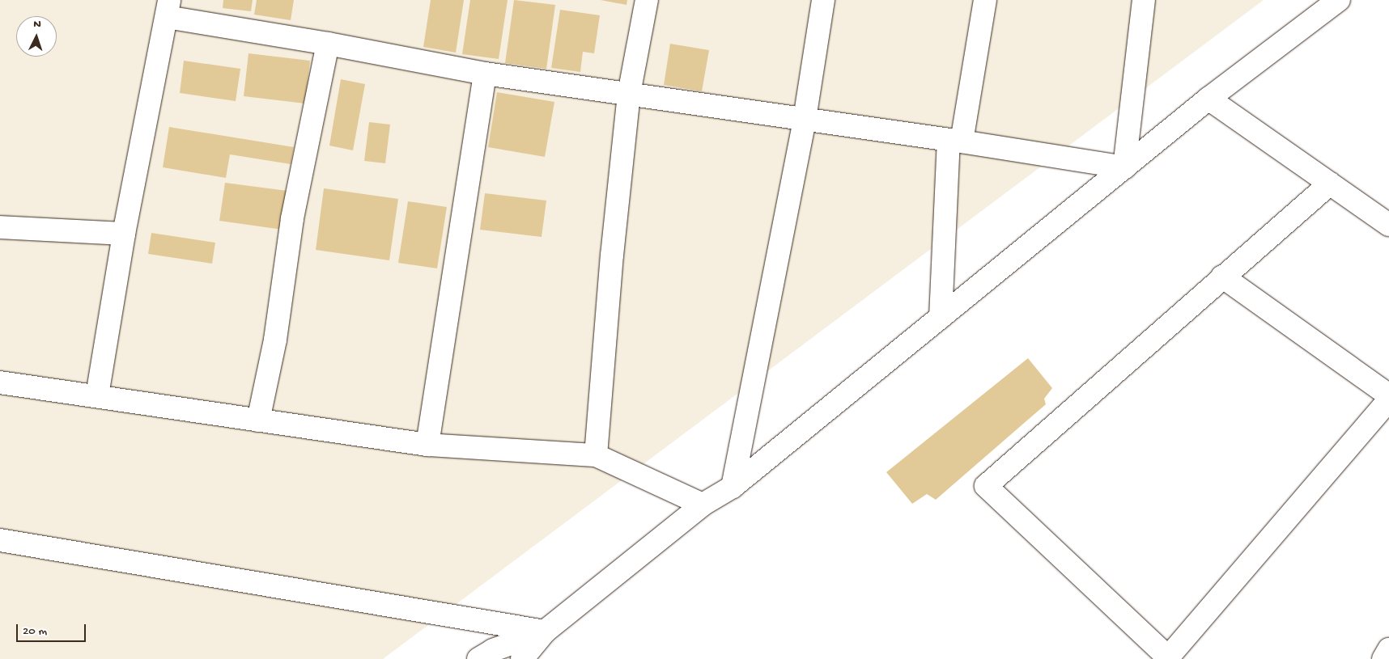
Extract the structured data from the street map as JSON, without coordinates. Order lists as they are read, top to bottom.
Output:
{
  "scale_bar": "20 m",
  "north": "top"
}
